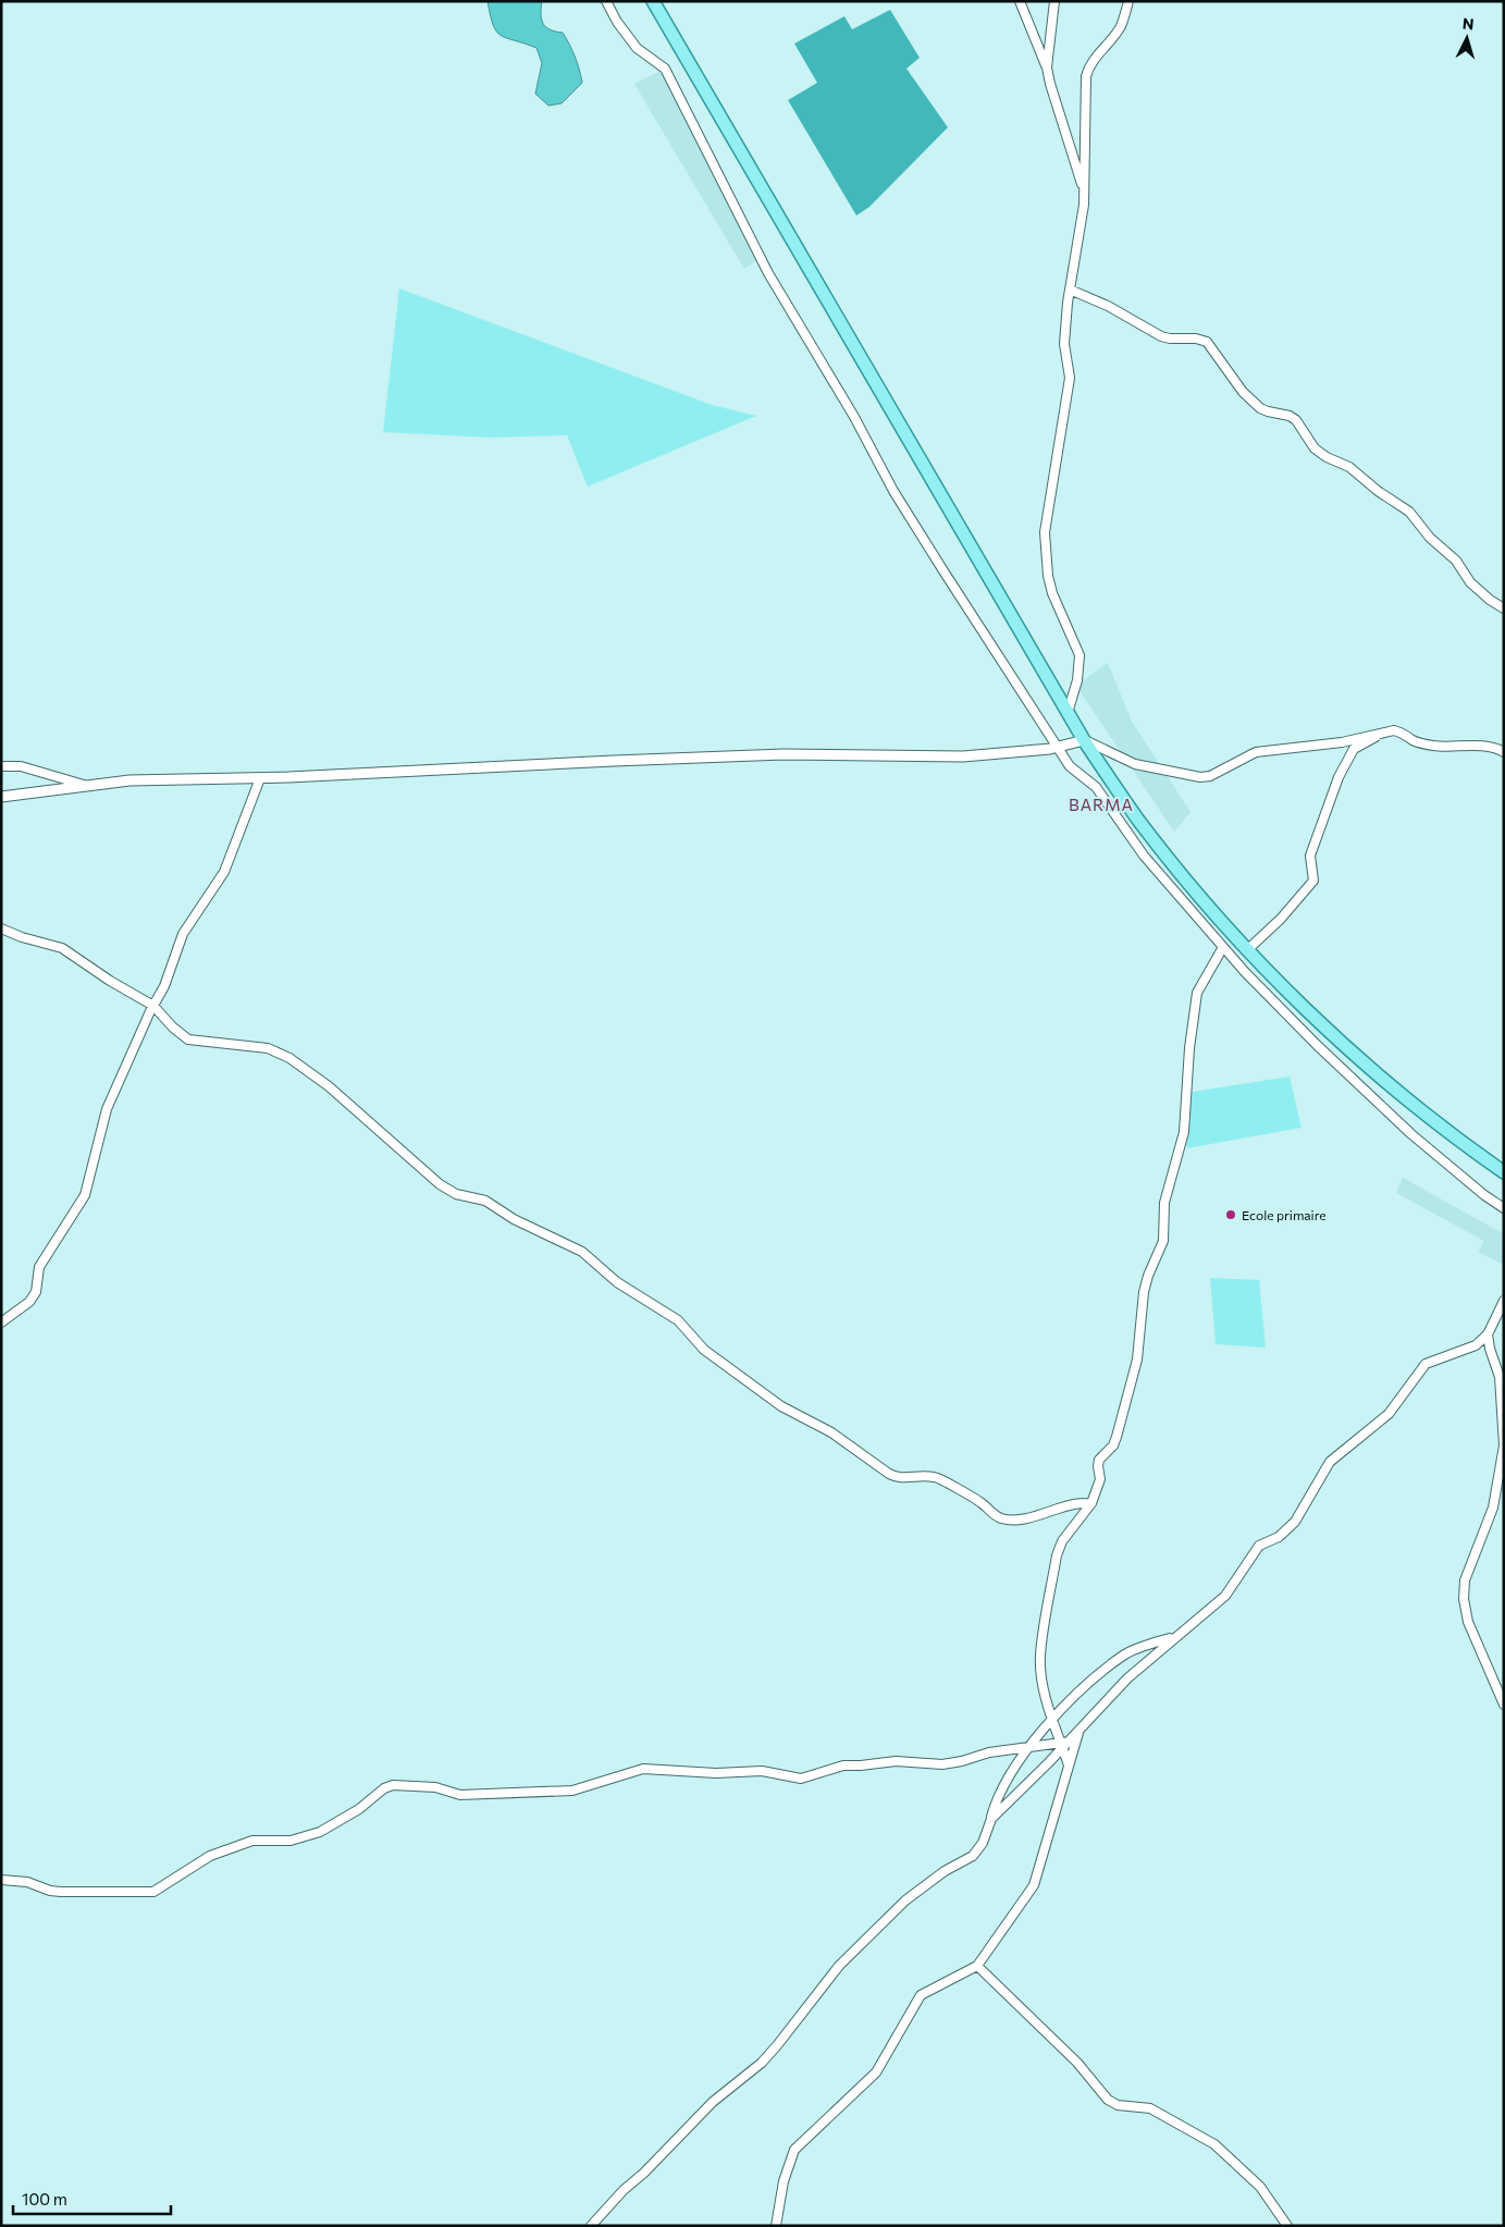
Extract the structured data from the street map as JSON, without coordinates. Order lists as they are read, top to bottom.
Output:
{
  "districts": ["BARMA"],
  "places": ["Ecole primaire"],
  "scale_bar": "100 m",
  "north": "top"
}
